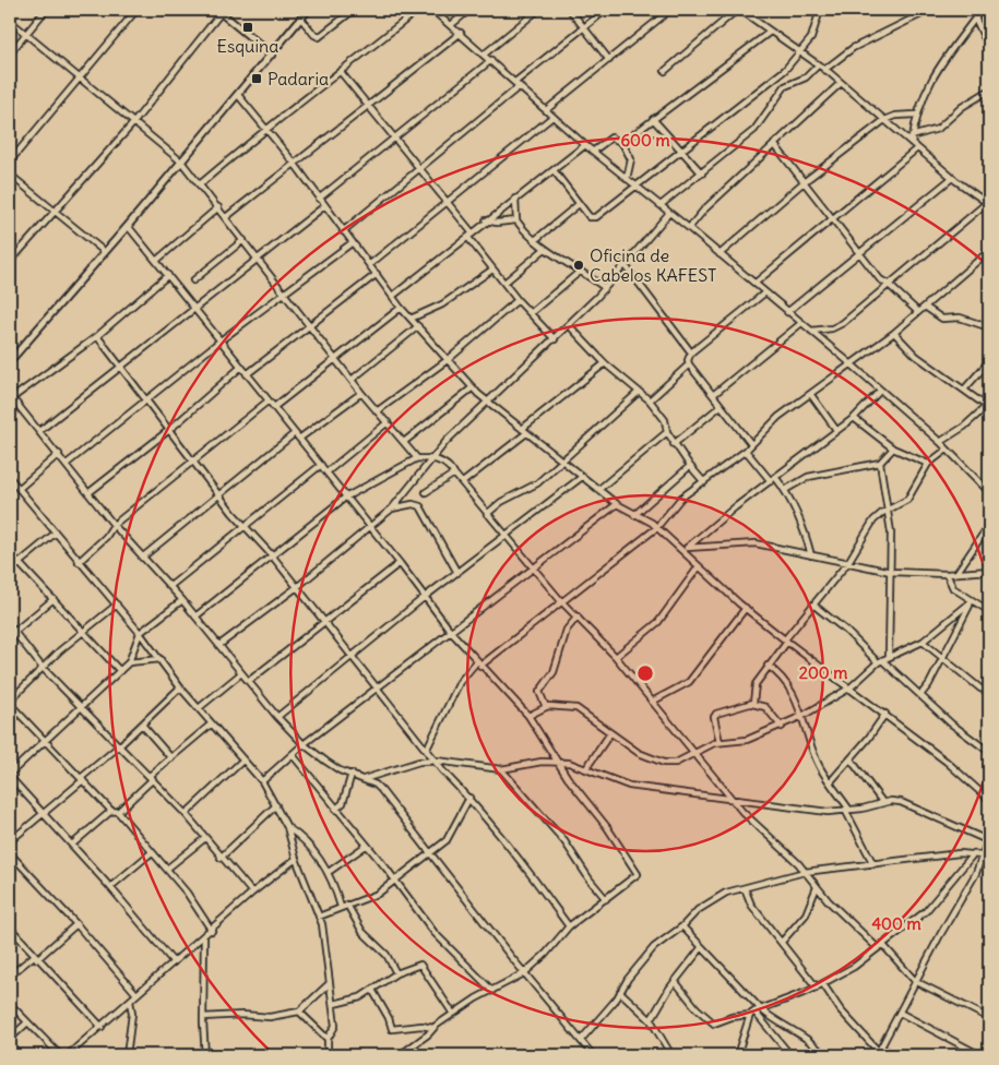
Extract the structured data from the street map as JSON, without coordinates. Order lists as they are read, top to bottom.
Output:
{
  "places": {
    "transit": ["Esquina", "Padaria"],
    "other": ["Oficina de Cabelos KAFEST"]
  },
  "rings": ["600 m", "200 m", "400 m"]
}
